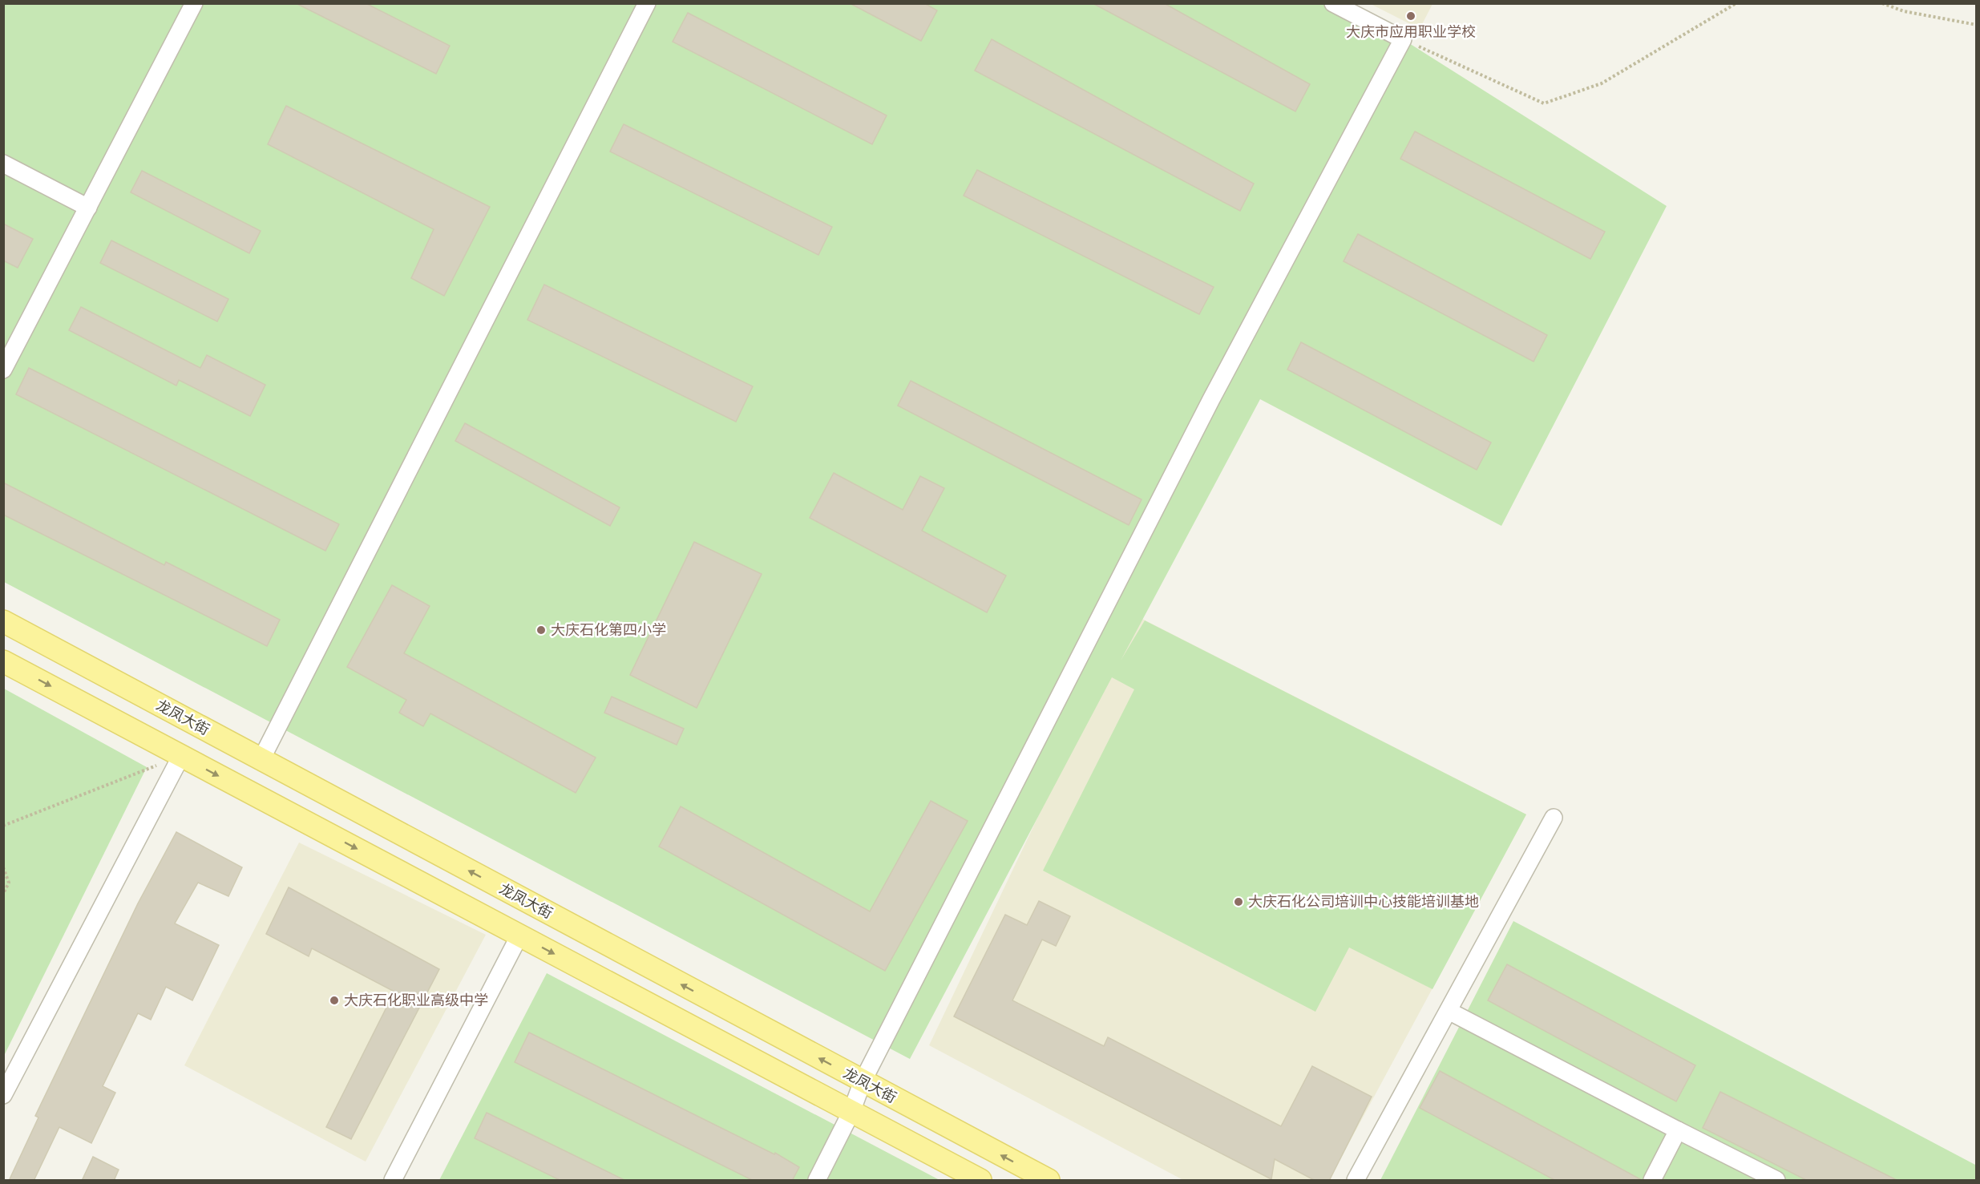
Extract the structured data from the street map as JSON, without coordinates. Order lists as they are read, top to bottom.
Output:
{
  "streets": {
    "main road": ["龙凤大街"]
  },
  "places": [
    "大庆市应用职业学校",
    "大庆石化第四小学",
    "大庆石化公司培训中心技能培训基地",
    "大庆石化职业高级中学"
  ]
}
